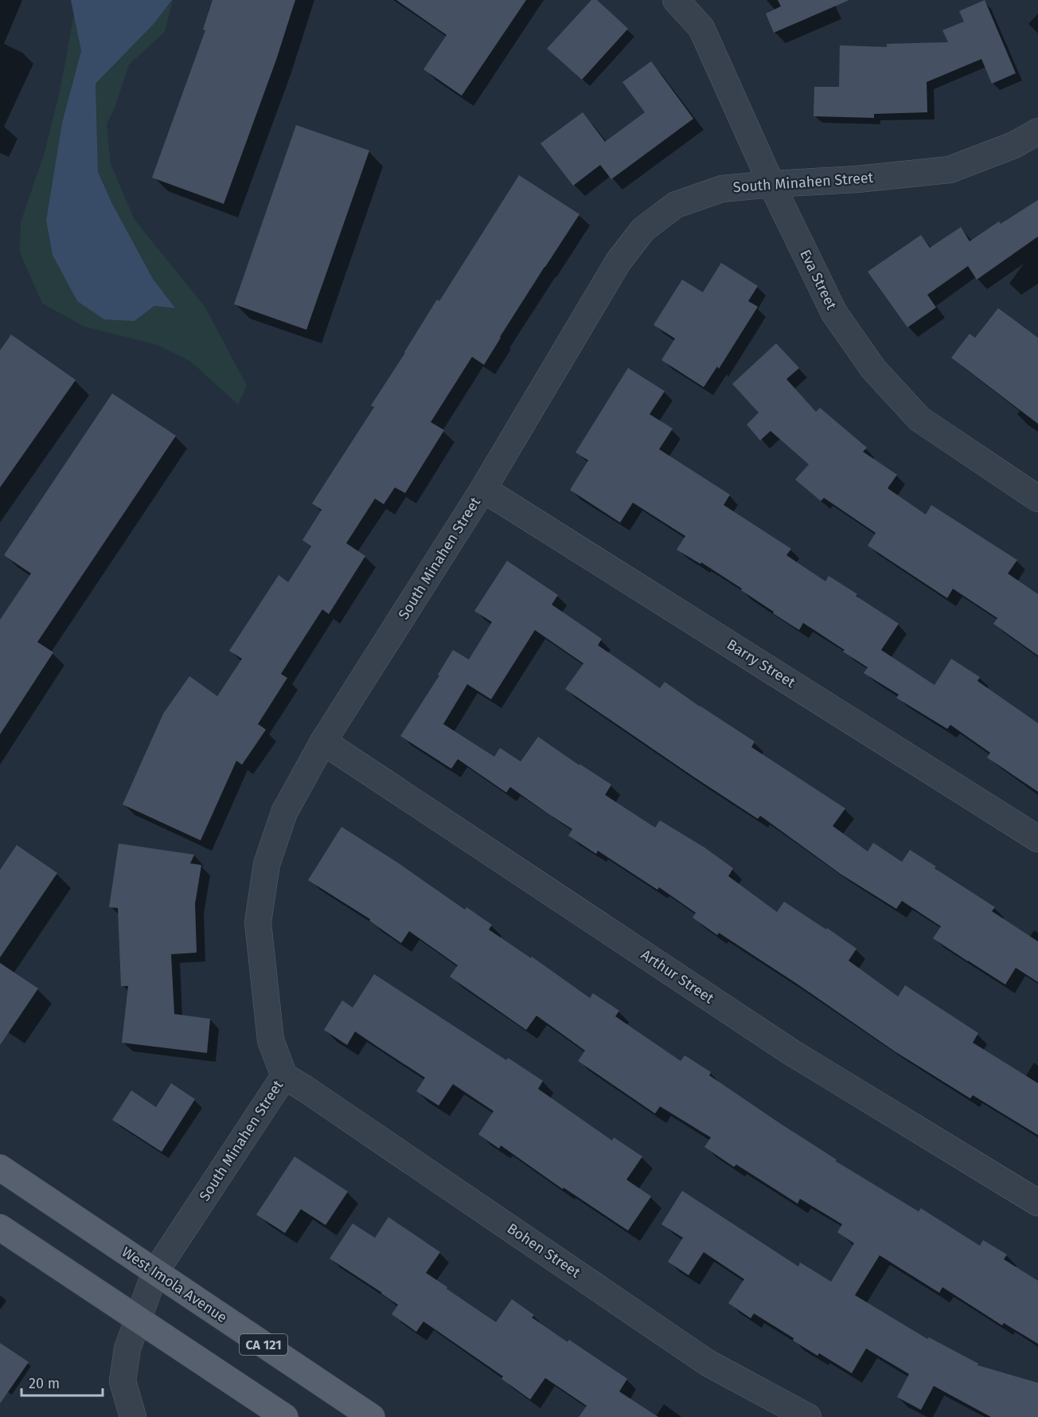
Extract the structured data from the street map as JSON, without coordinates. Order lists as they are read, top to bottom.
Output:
{
  "streets": {
    "main road": ["West Imola Avenue", "CA 121"],
    "street": [
      "South Minahen Street",
      "Eva Street",
      "Barry Street",
      "Arthur Street",
      "Bohen Street"
    ]
  },
  "crossings": [
    ["South Minahen Street", "Eva Street"],
    ["South Minahen Street", "Barry Street"],
    ["South Minahen Street", "Arthur Street"],
    ["South Minahen Street", "Bohen Street"],
    ["South Minahen Street", "West Imola Avenue"]
  ],
  "scale_bar": "20 m"
}
